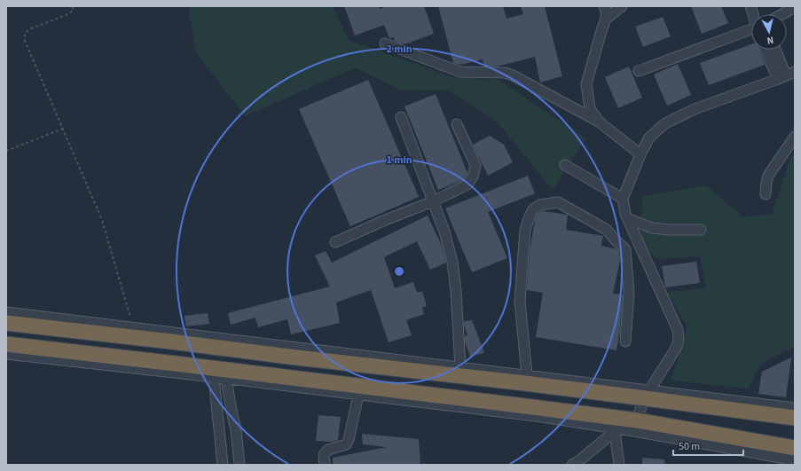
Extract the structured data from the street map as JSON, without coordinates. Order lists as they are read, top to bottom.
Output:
{
  "scale_bar": "50 m",
  "north": "bottom",
  "rings": ["2 min", "1 min"]
}
